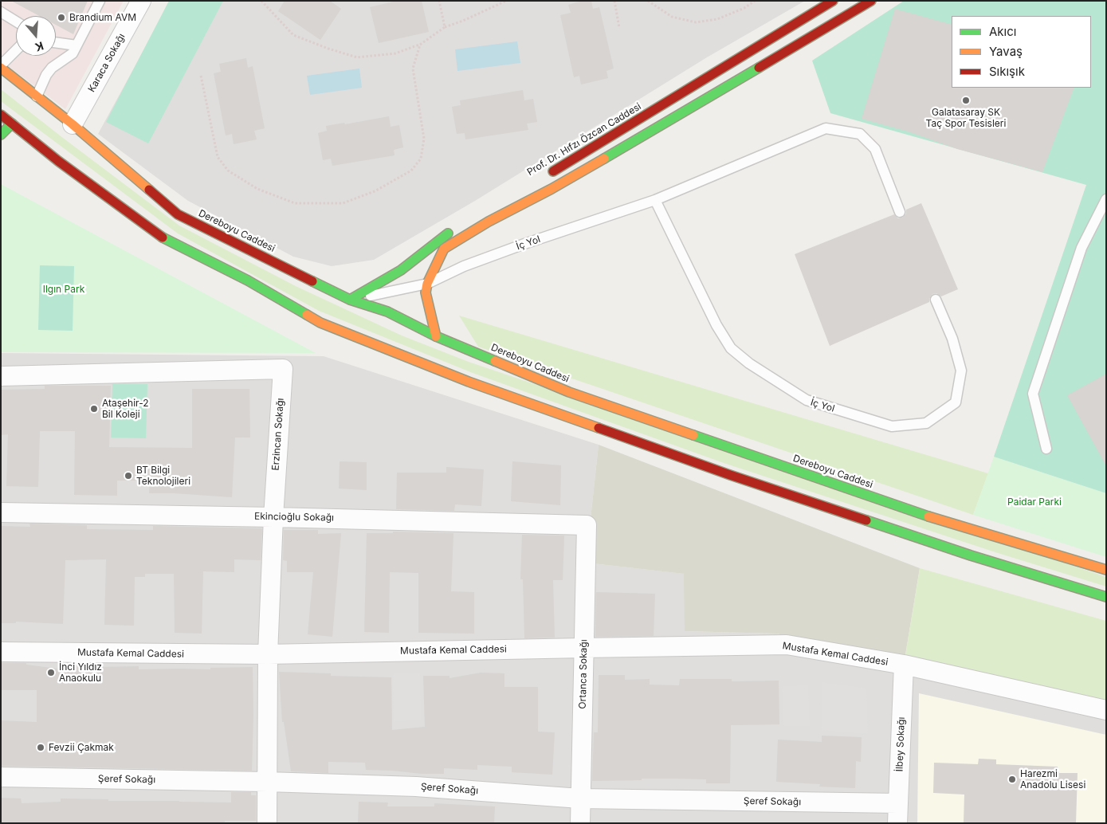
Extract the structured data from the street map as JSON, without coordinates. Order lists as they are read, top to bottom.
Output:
{
  "streets": {
    "main road": ["Prof. Dr. Hıfzı Özcan Caddesi", "Dereboyu Caddesi"],
    "street": [
      "Karaca Sokağı",
      "Erzincan Sokağı",
      "Ekincioğlu Sokağı",
      "Mustafa Kemal Caddesi",
      "Ortanca Sokağı",
      "İlbey Sokağı",
      "Şeref Sokağı"
    ],
    "lane": ["İç Yol"]
  },
  "crossings": [
    ["Karaca Sokağı", "Dereboyu Caddesi"],
    ["Dereboyu Caddesi", "İç Yol"],
    ["Erzincan Sokağı", "Ekincioğlu Sokağı"],
    ["Erzincan Sokağı", "Mustafa Kemal Caddesi"],
    ["Erzincan Sokağı", "Şeref Sokağı"],
    ["Ekincioğlu Sokağı", "Ortanca Sokağı"],
    ["Mustafa Kemal Caddesi", "Ortanca Sokağı"],
    ["Mustafa Kemal Caddesi", "İlbey Sokağı"],
    ["Ortanca Sokağı", "Şeref Sokağı"],
    ["İlbey Sokağı", "Şeref Sokağı"]
  ],
  "parks": ["Ilgın Park", "Paidar Parki"],
  "places": [
    "Brandium AVM",
    "Galatasaray SK Taç Spor Tesisleri",
    "Ataşehir-2 Bil Koleji",
    "BT Bilgi Teknolojileri",
    "İnci Yıldız Anaokulu",
    "Fevzii Çakmak",
    "Harezmi Anadolu Lisesi"
  ],
  "legend": ["Akıcı", "Yavaş", "Sıkışık"],
  "north": "bottom"
}
